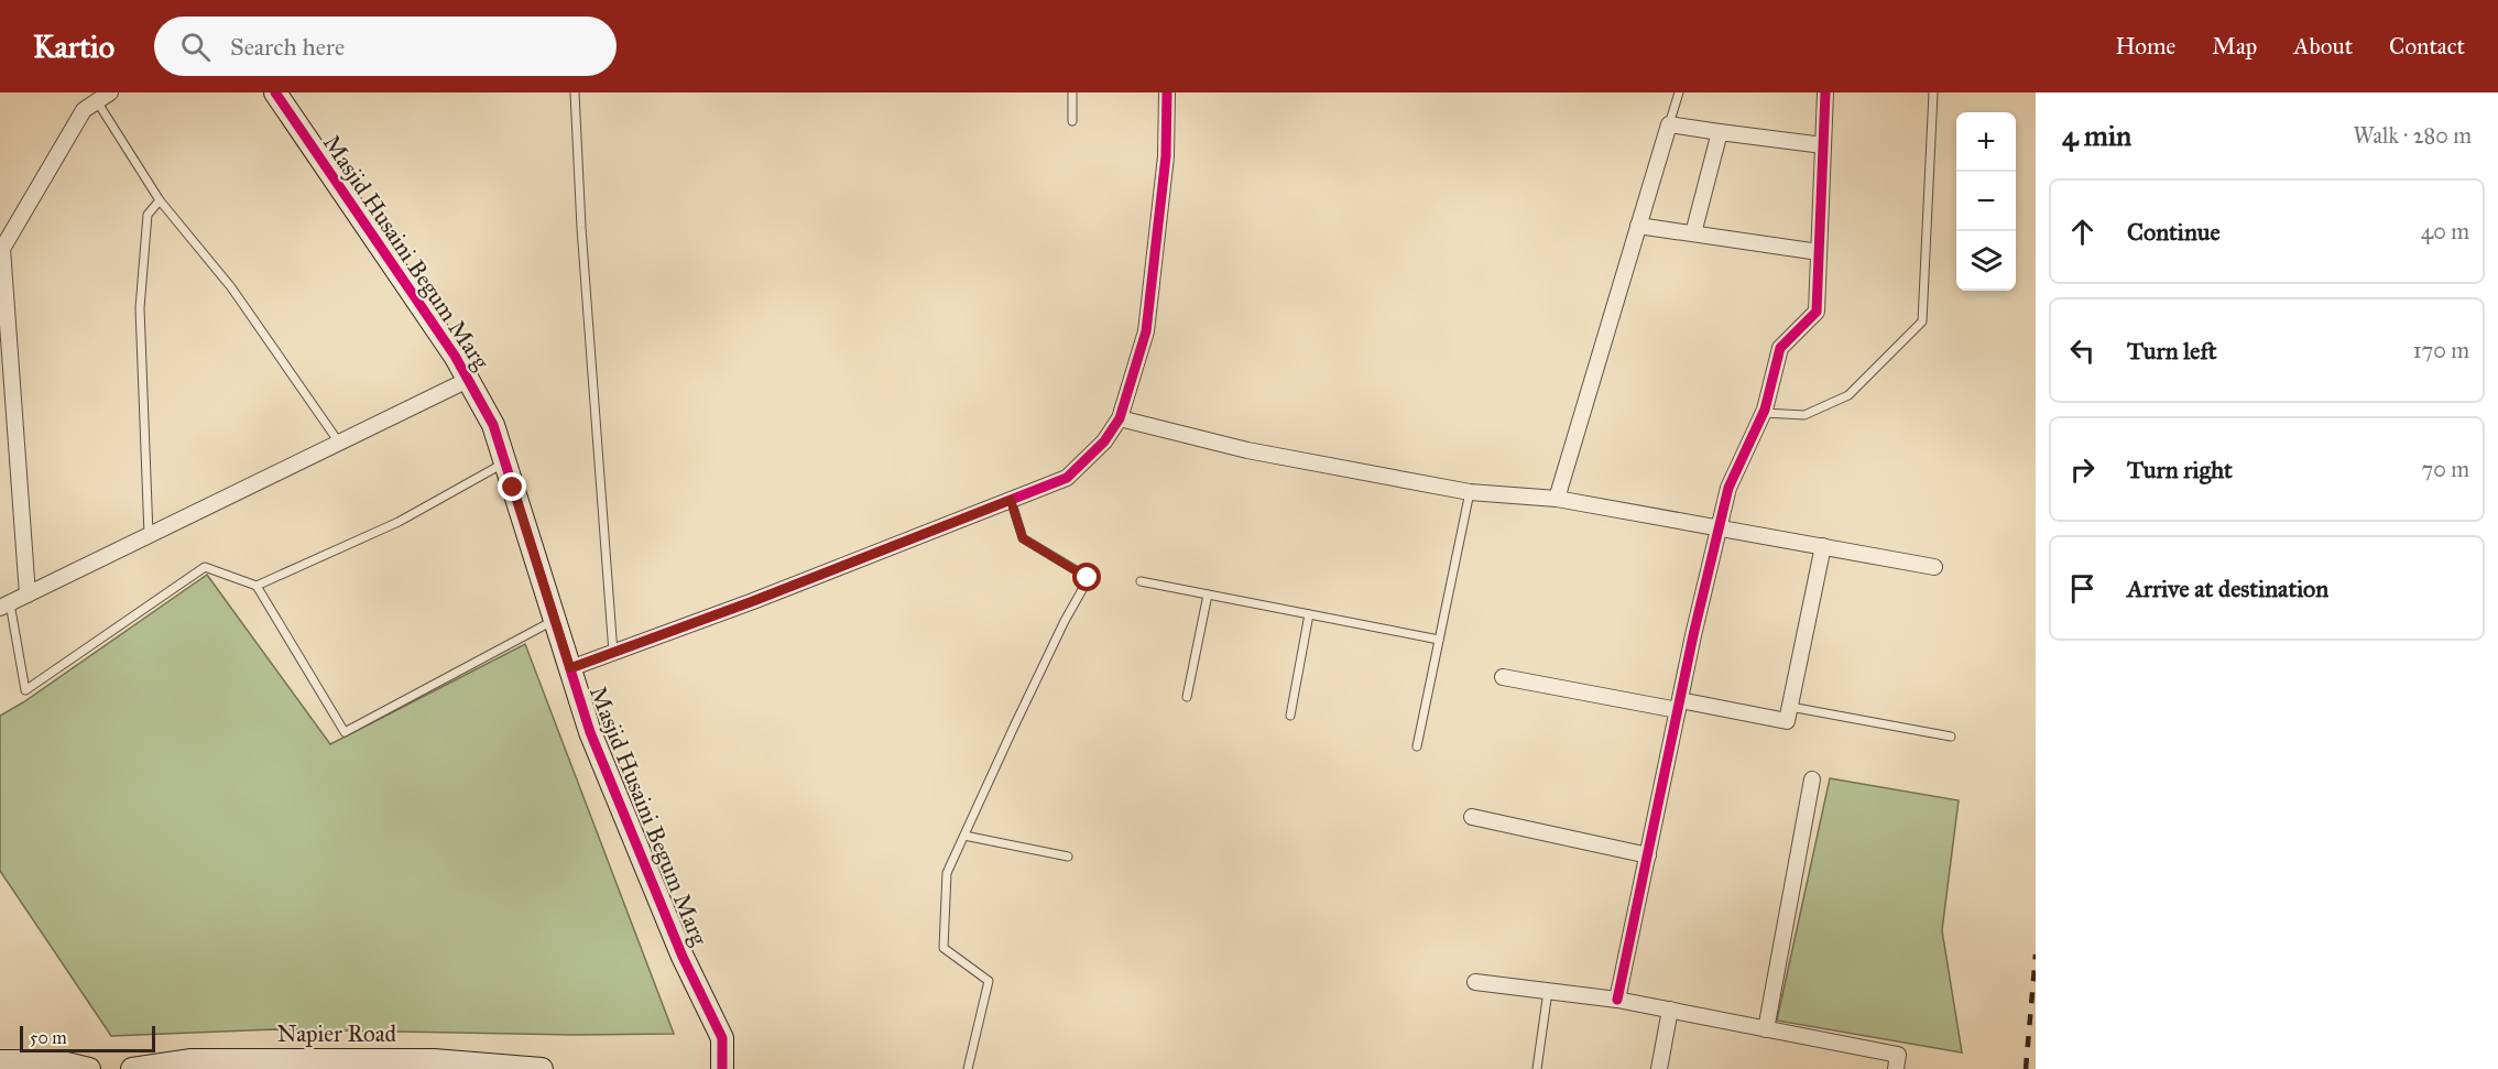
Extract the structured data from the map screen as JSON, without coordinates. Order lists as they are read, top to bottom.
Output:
{
  "streets": {
    "street": ["Masjid Husaini Begum Marg", "Napier Road"]
  },
  "scale_bar": "50 m",
  "page": {
    "header": "Kartio",
    "search": "Search here",
    "nav": [
      "Home",
      "Map",
      "About",
      "Contact"
    ],
    "heading": ["4 min", "Walk · 280 m"],
    "map_buttons": ["+", "−"],
    "list": [
      ["Continue", "40 m"],
      ["Turn left", "170 m"],
      ["Turn right", "70 m"],
      "Arrive at destination"
    ],
    "scale": "50 m"
  }
}
